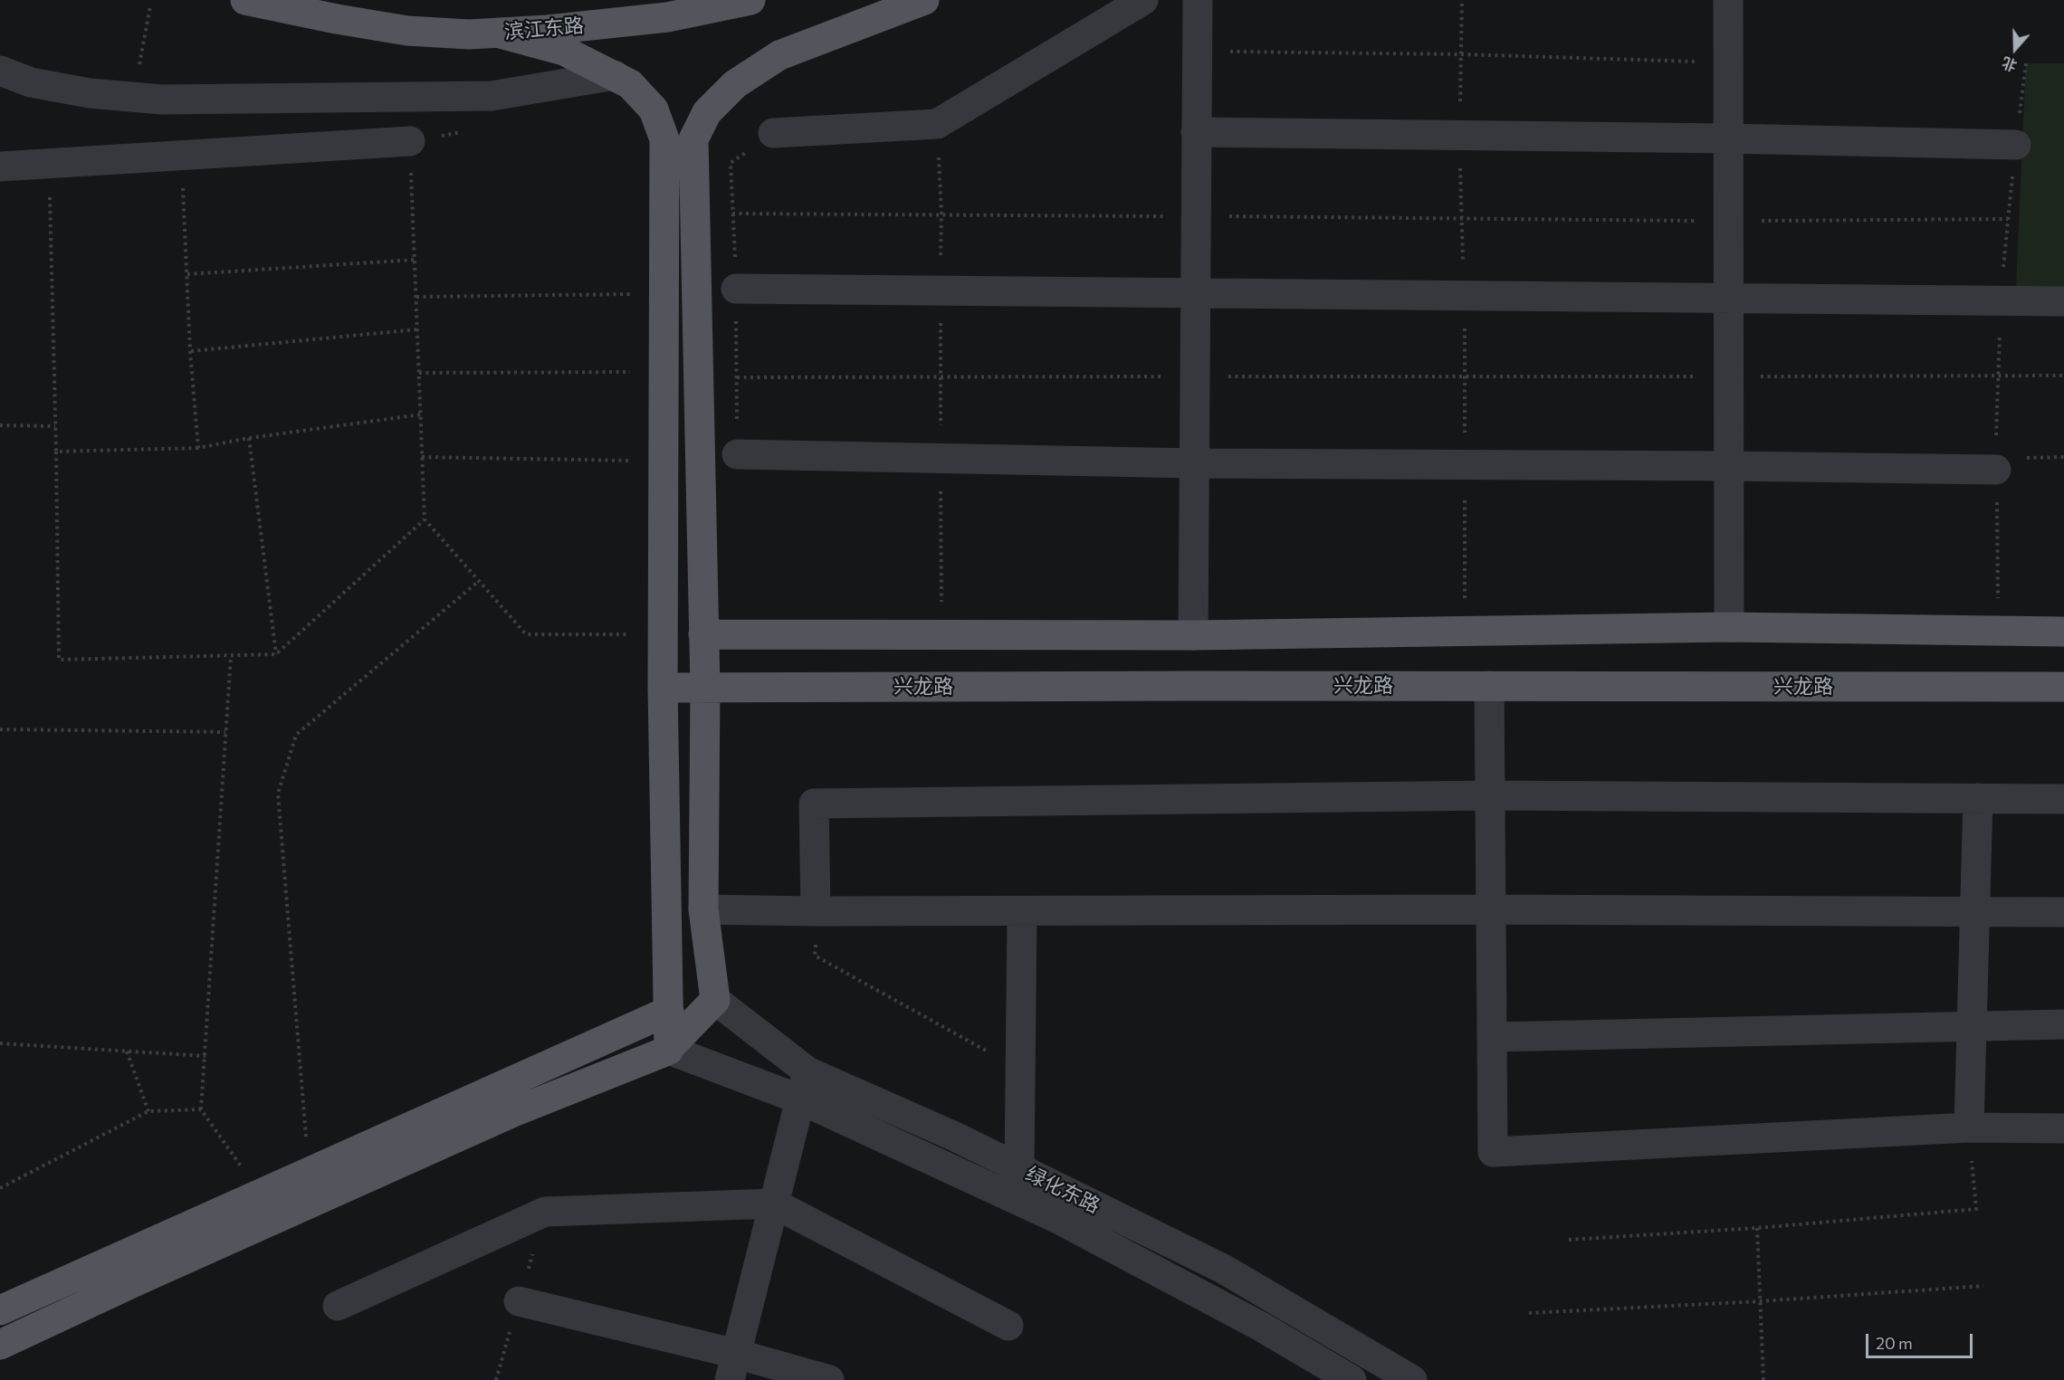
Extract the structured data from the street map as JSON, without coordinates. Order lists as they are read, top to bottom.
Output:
{
  "streets": {
    "main road": ["滨江东路", "兴龙路"],
    "street": ["绿化东路"]
  },
  "scale_bar": "20 m",
  "north": "bottom"
}
